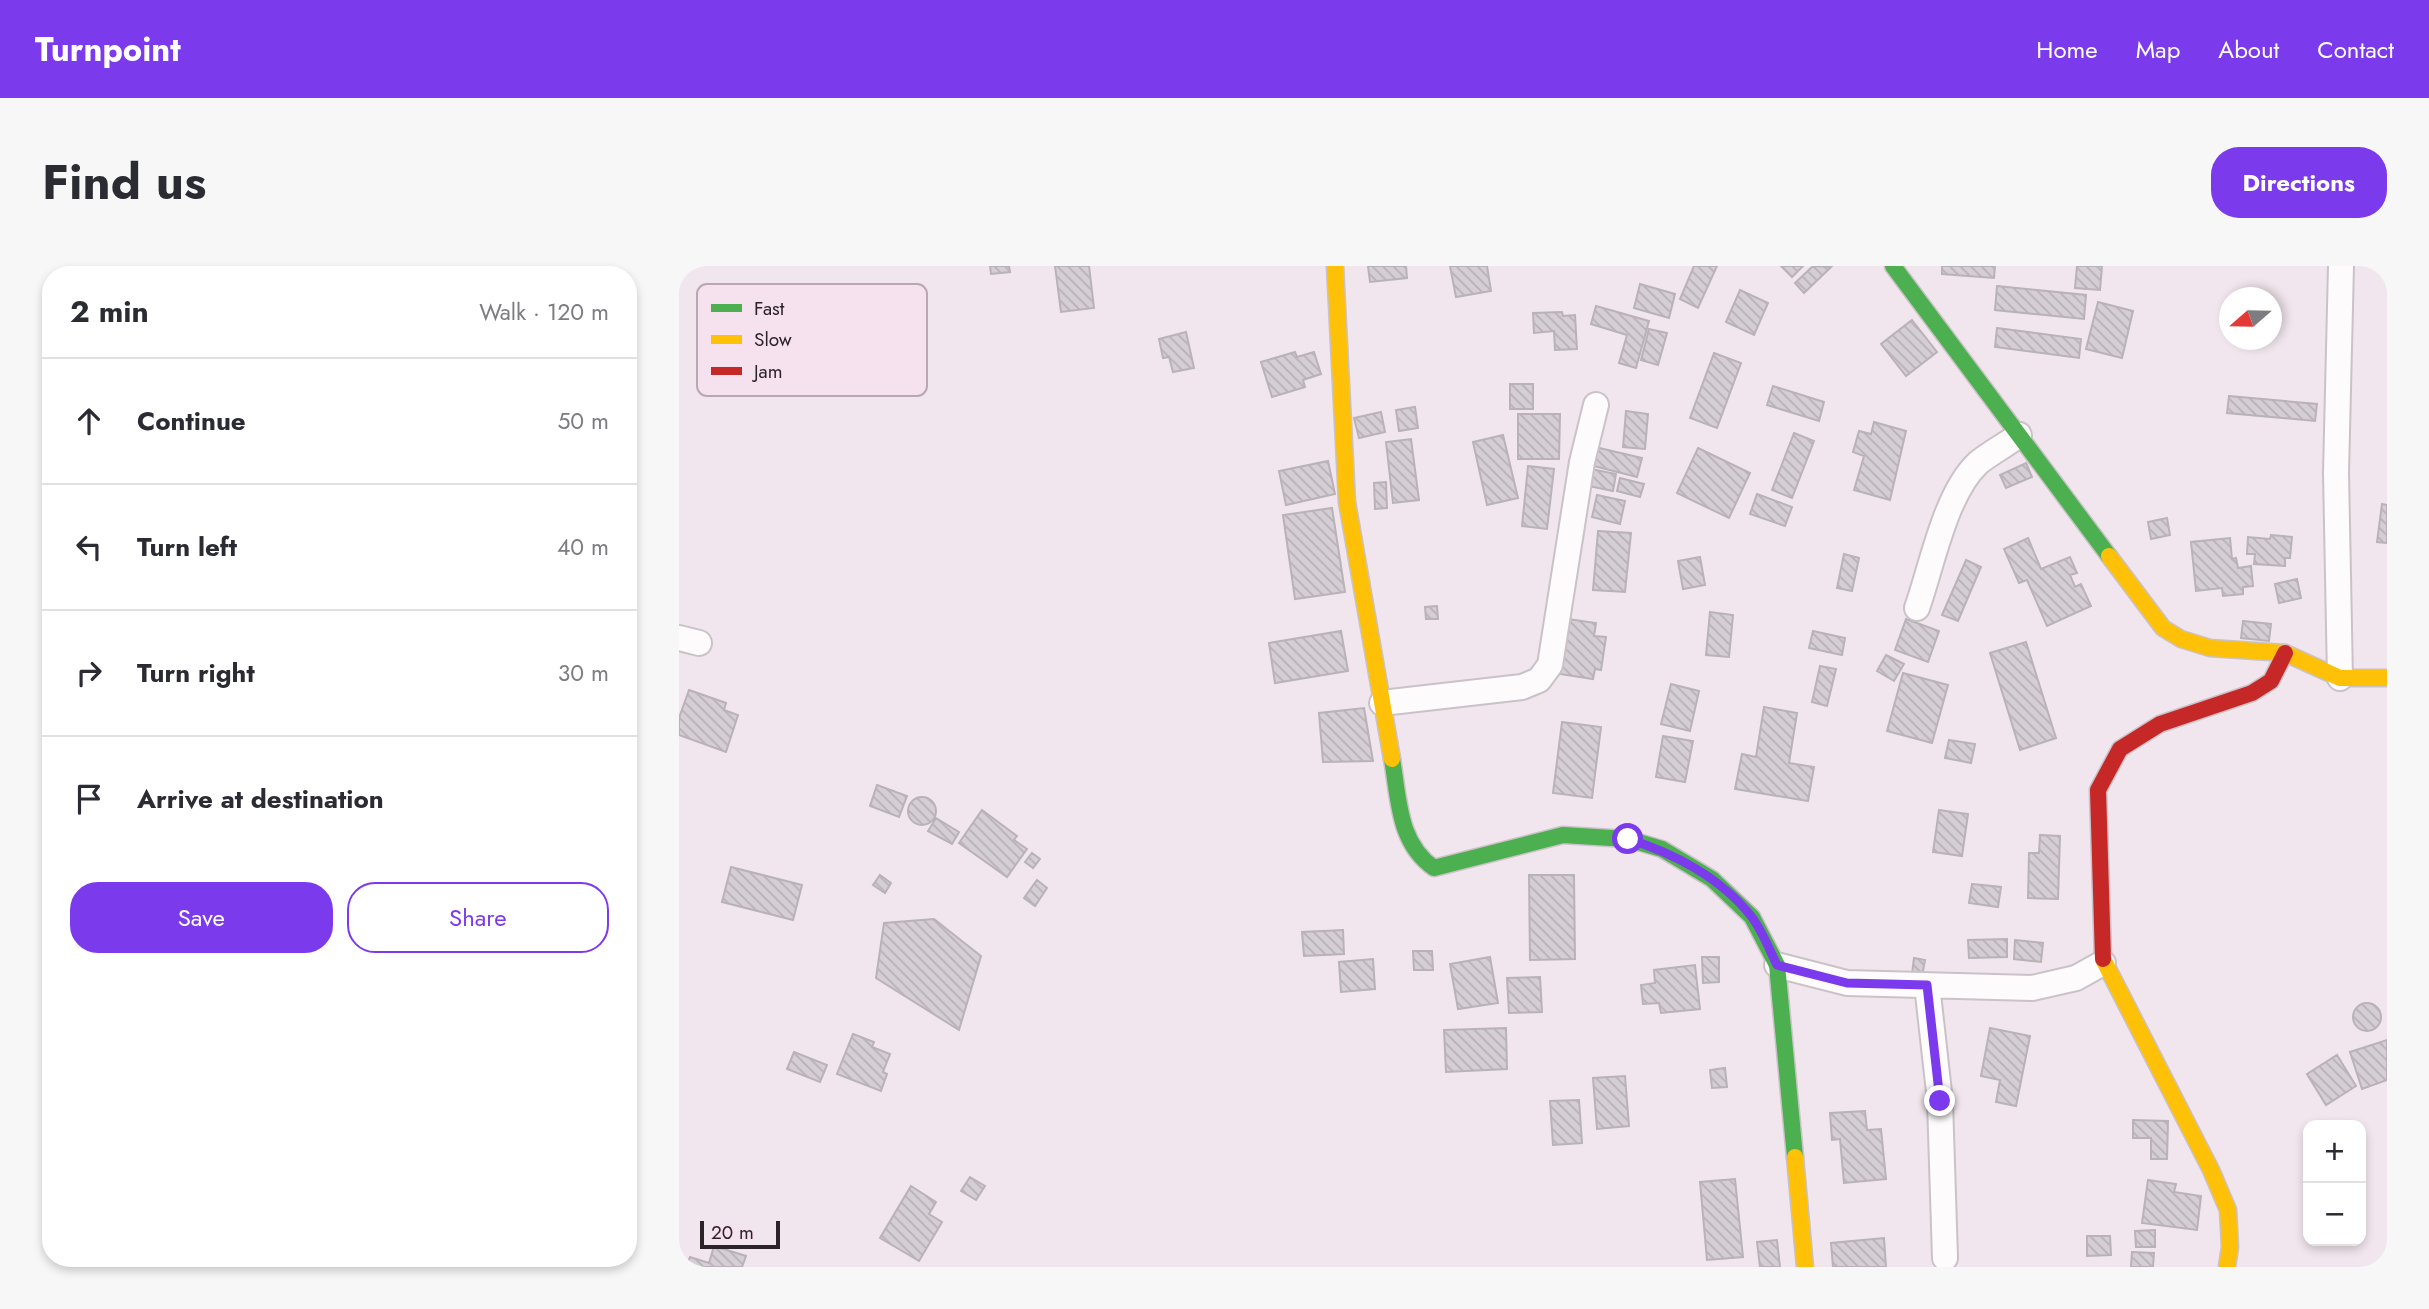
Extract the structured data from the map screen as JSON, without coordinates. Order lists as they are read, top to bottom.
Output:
{
  "legend": ["Fast", "Slow", "Jam"],
  "scale_bar": "20 m",
  "north": "left",
  "page": {
    "header": "Turnpoint",
    "nav": [
      "Home",
      "Map",
      "About",
      "Contact"
    ],
    "title": "Find us",
    "buttons": [
      "Directions",
      ["Save", "Share"]
    ],
    "heading": ["2 min", "Walk · 120 m"],
    "list": [
      ["Continue", "50 m"],
      ["Turn left", "40 m"],
      ["Turn right", "30 m"],
      "Arrive at destination"
    ],
    "map_buttons": ["+", "−"],
    "scale": "20 m"
  }
}
